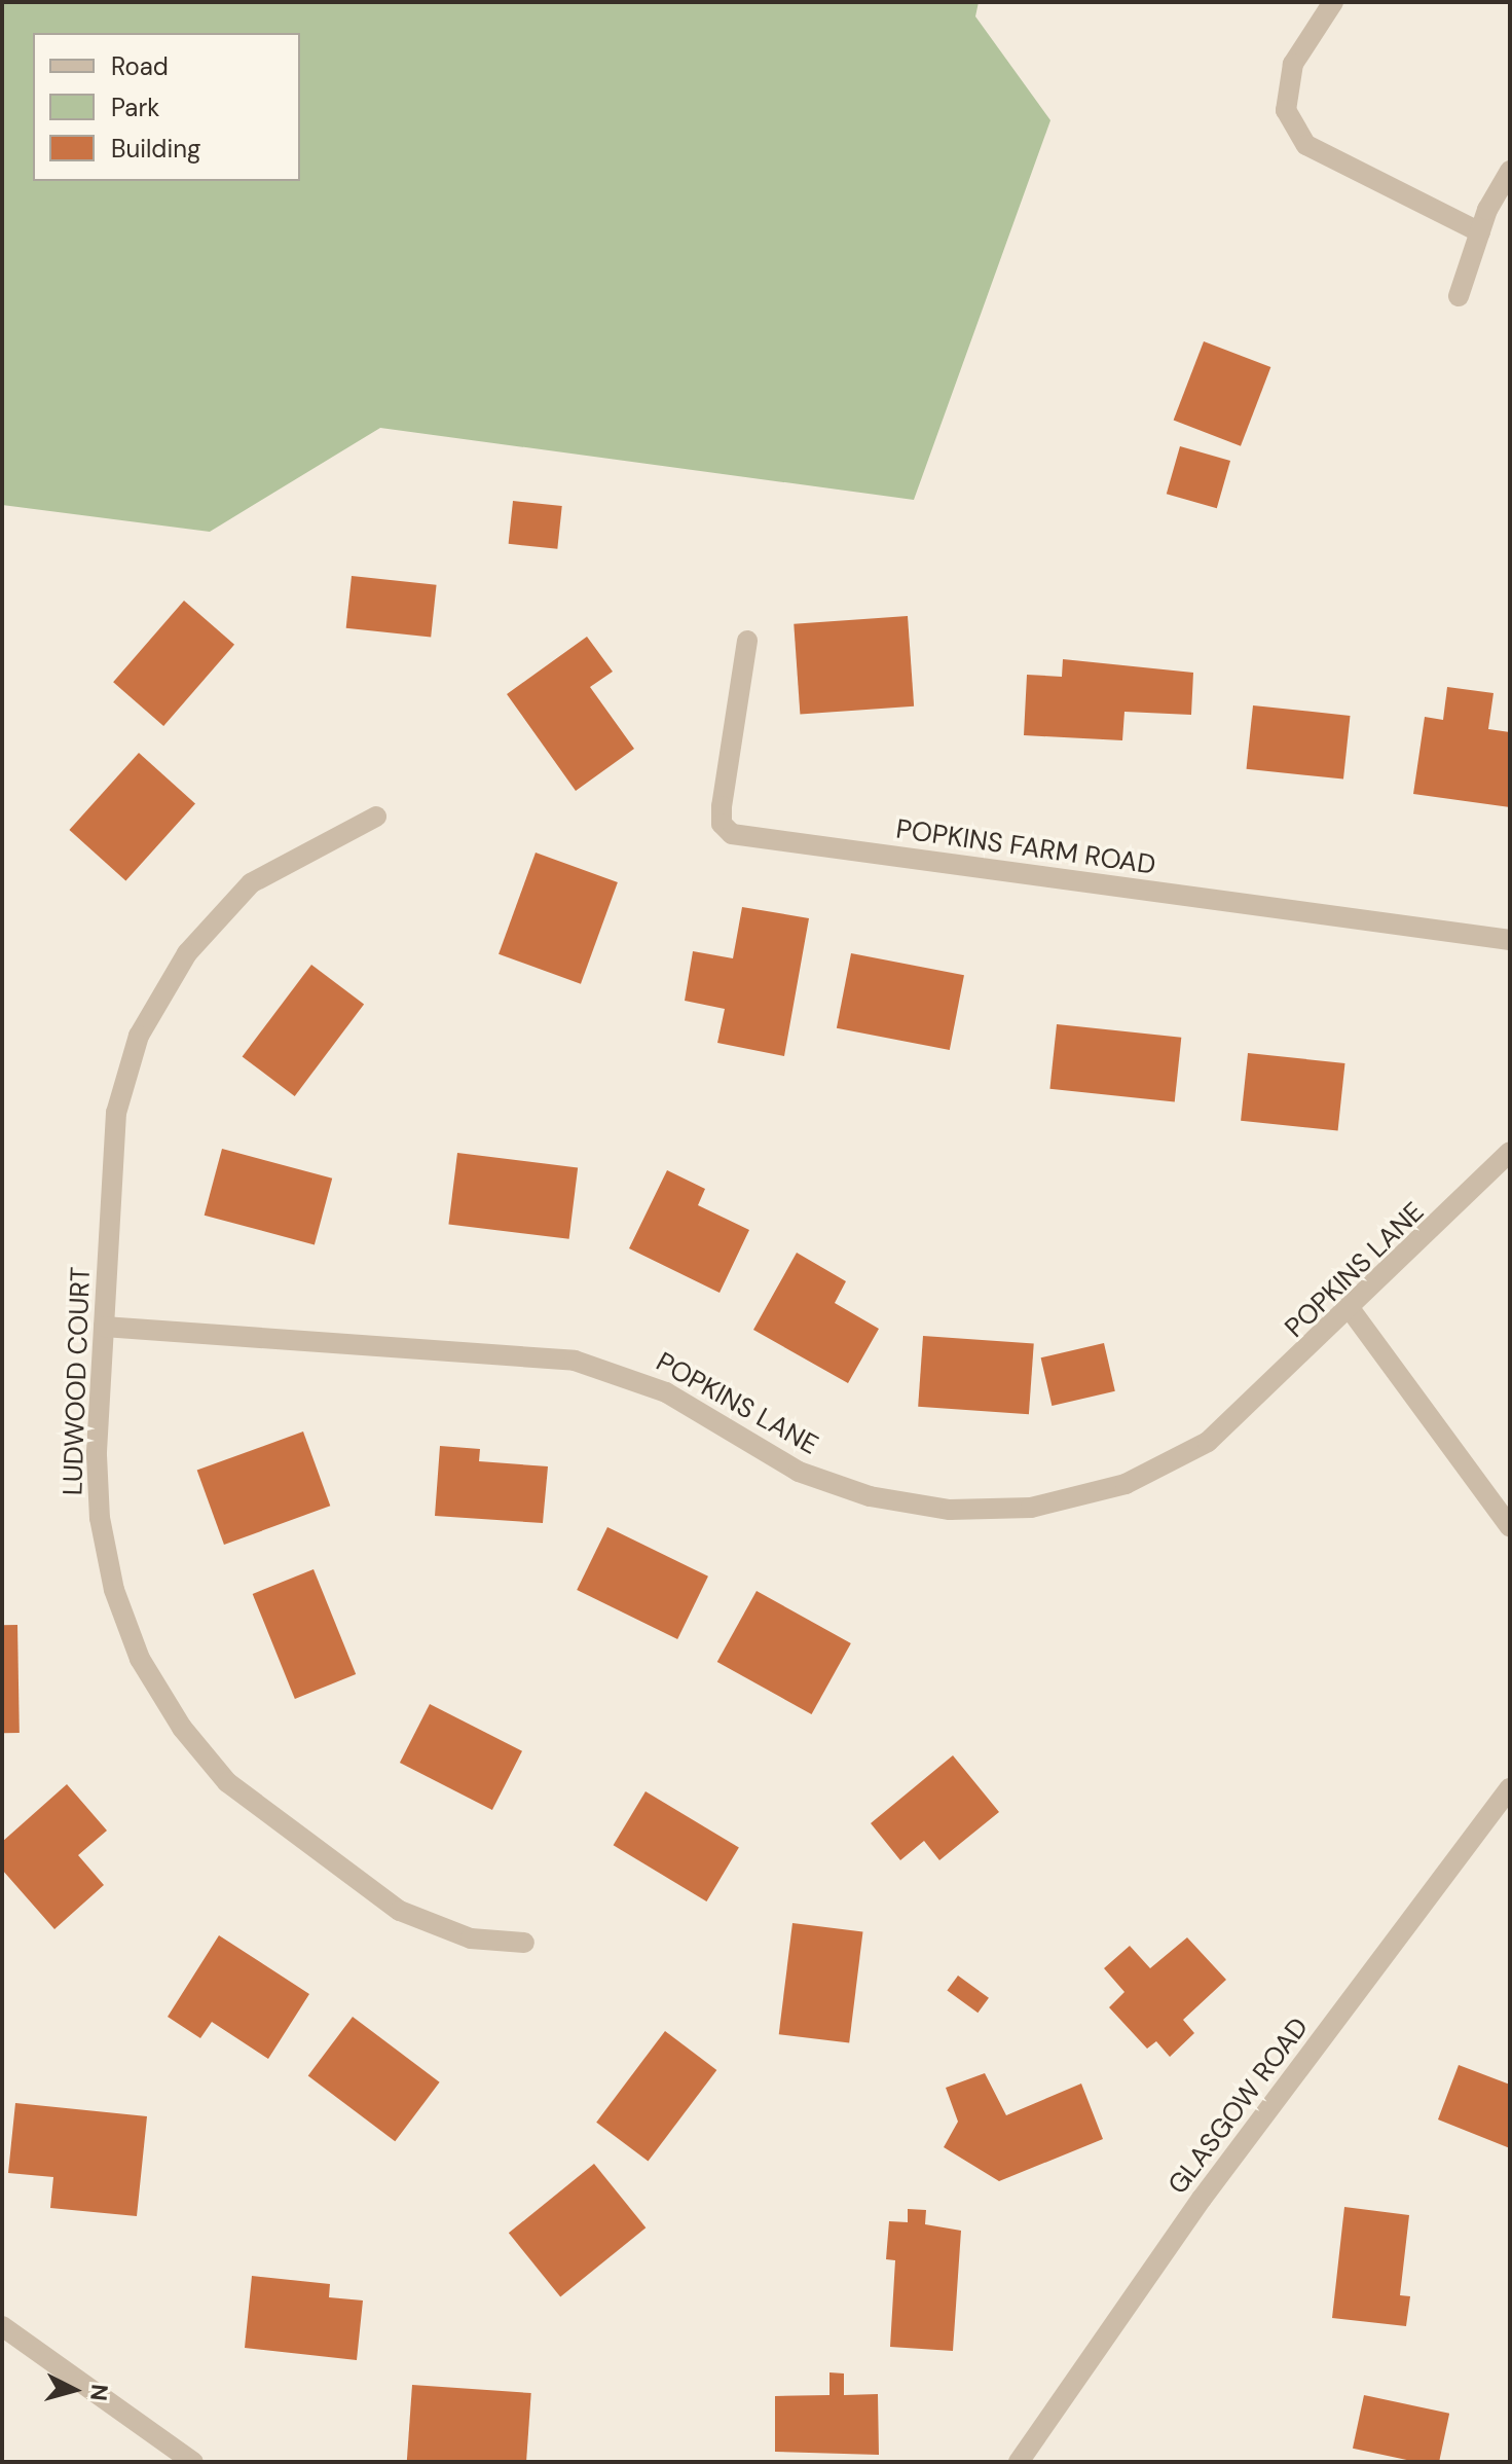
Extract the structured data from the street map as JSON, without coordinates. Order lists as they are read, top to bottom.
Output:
{
  "streets": {
    "street": [
      "POPKINS FARM ROAD",
      "POPKINS LANE",
      "LUDWOOD COURT",
      "GLASGOW ROAD"
    ]
  },
  "crossings": [
    ["POPKINS LANE", "LUDWOOD COURT"]
  ],
  "legend": ["Road", "Park", "Building"],
  "north": "right"
}
